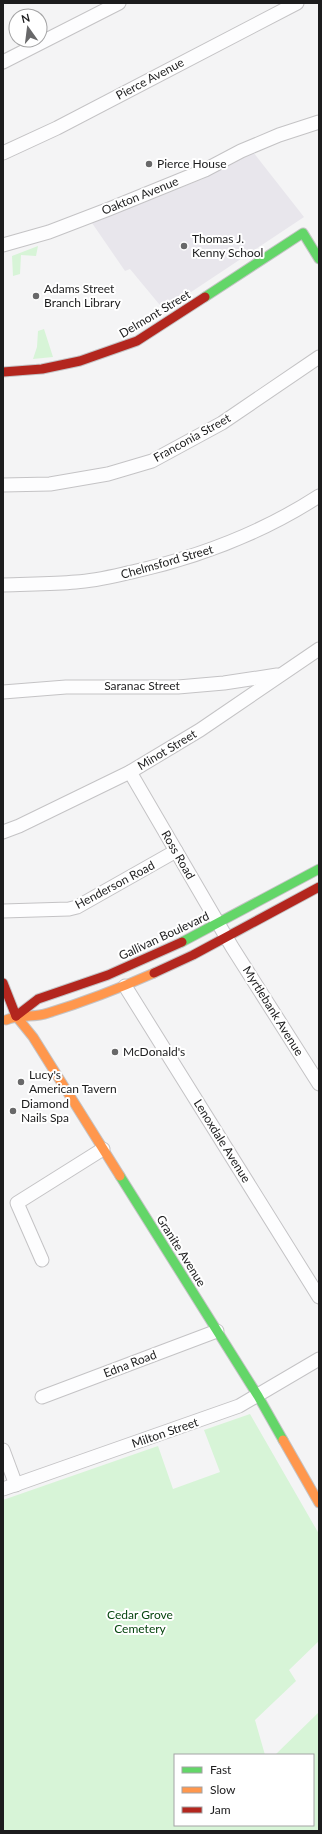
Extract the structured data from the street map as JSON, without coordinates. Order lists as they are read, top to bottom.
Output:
{
  "streets": {
    "main road": ["Delmont Street", "Gallivan Boulevard", "Granite Avenue"],
    "street": [
      "Pierce Avenue",
      "Oakton Avenue",
      "Franconia Street",
      "Chelmsford Street",
      "Saranac Street",
      "Minot Street",
      "Ross Road",
      "Henderson Road",
      "Myrtlebank Avenue",
      "Lenoxdale Avenue",
      "Edna Road",
      "Milton Street"
    ]
  },
  "crossings": [
    ["Saranac Street", "Minot Street"],
    ["Minot Street", "Ross Road"],
    ["Ross Road", "Henderson Road"],
    ["Ross Road", "Gallivan Boulevard"],
    ["Ross Road", "Myrtlebank Avenue"],
    ["Gallivan Boulevard", "Myrtlebank Avenue"],
    ["Gallivan Boulevard", "Lenoxdale Avenue"],
    ["Gallivan Boulevard", "Granite Avenue"],
    ["Granite Avenue", "Edna Road"],
    ["Granite Avenue", "Milton Street"]
  ],
  "parks": ["Cedar Grove Cemetery"],
  "places": [
    "Pierce House",
    "Thomas J. Kenny School",
    "Adams Street Branch Library",
    "McDonald's",
    "Lucy's American Tavern",
    "Diamond Nails Spa"
  ],
  "legend": ["Fast", "Slow", "Jam"],
  "north": "top"
}
